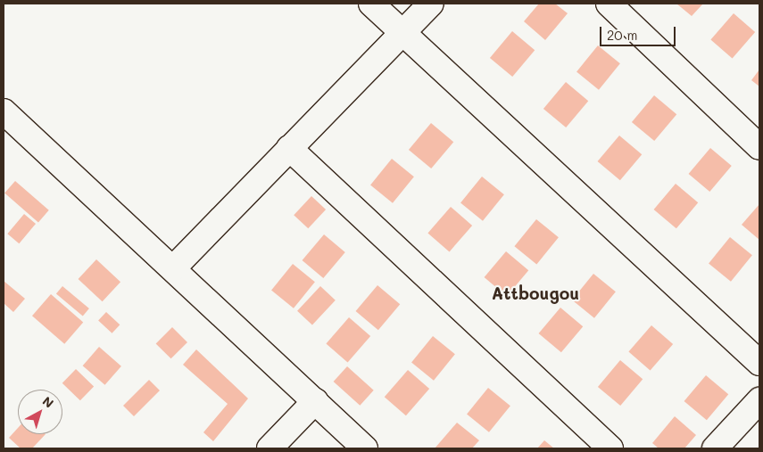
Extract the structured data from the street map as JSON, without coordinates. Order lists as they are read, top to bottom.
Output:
{
  "districts": ["Attbougou"],
  "scale_bar": "20 m",
  "north": "top right"
}
